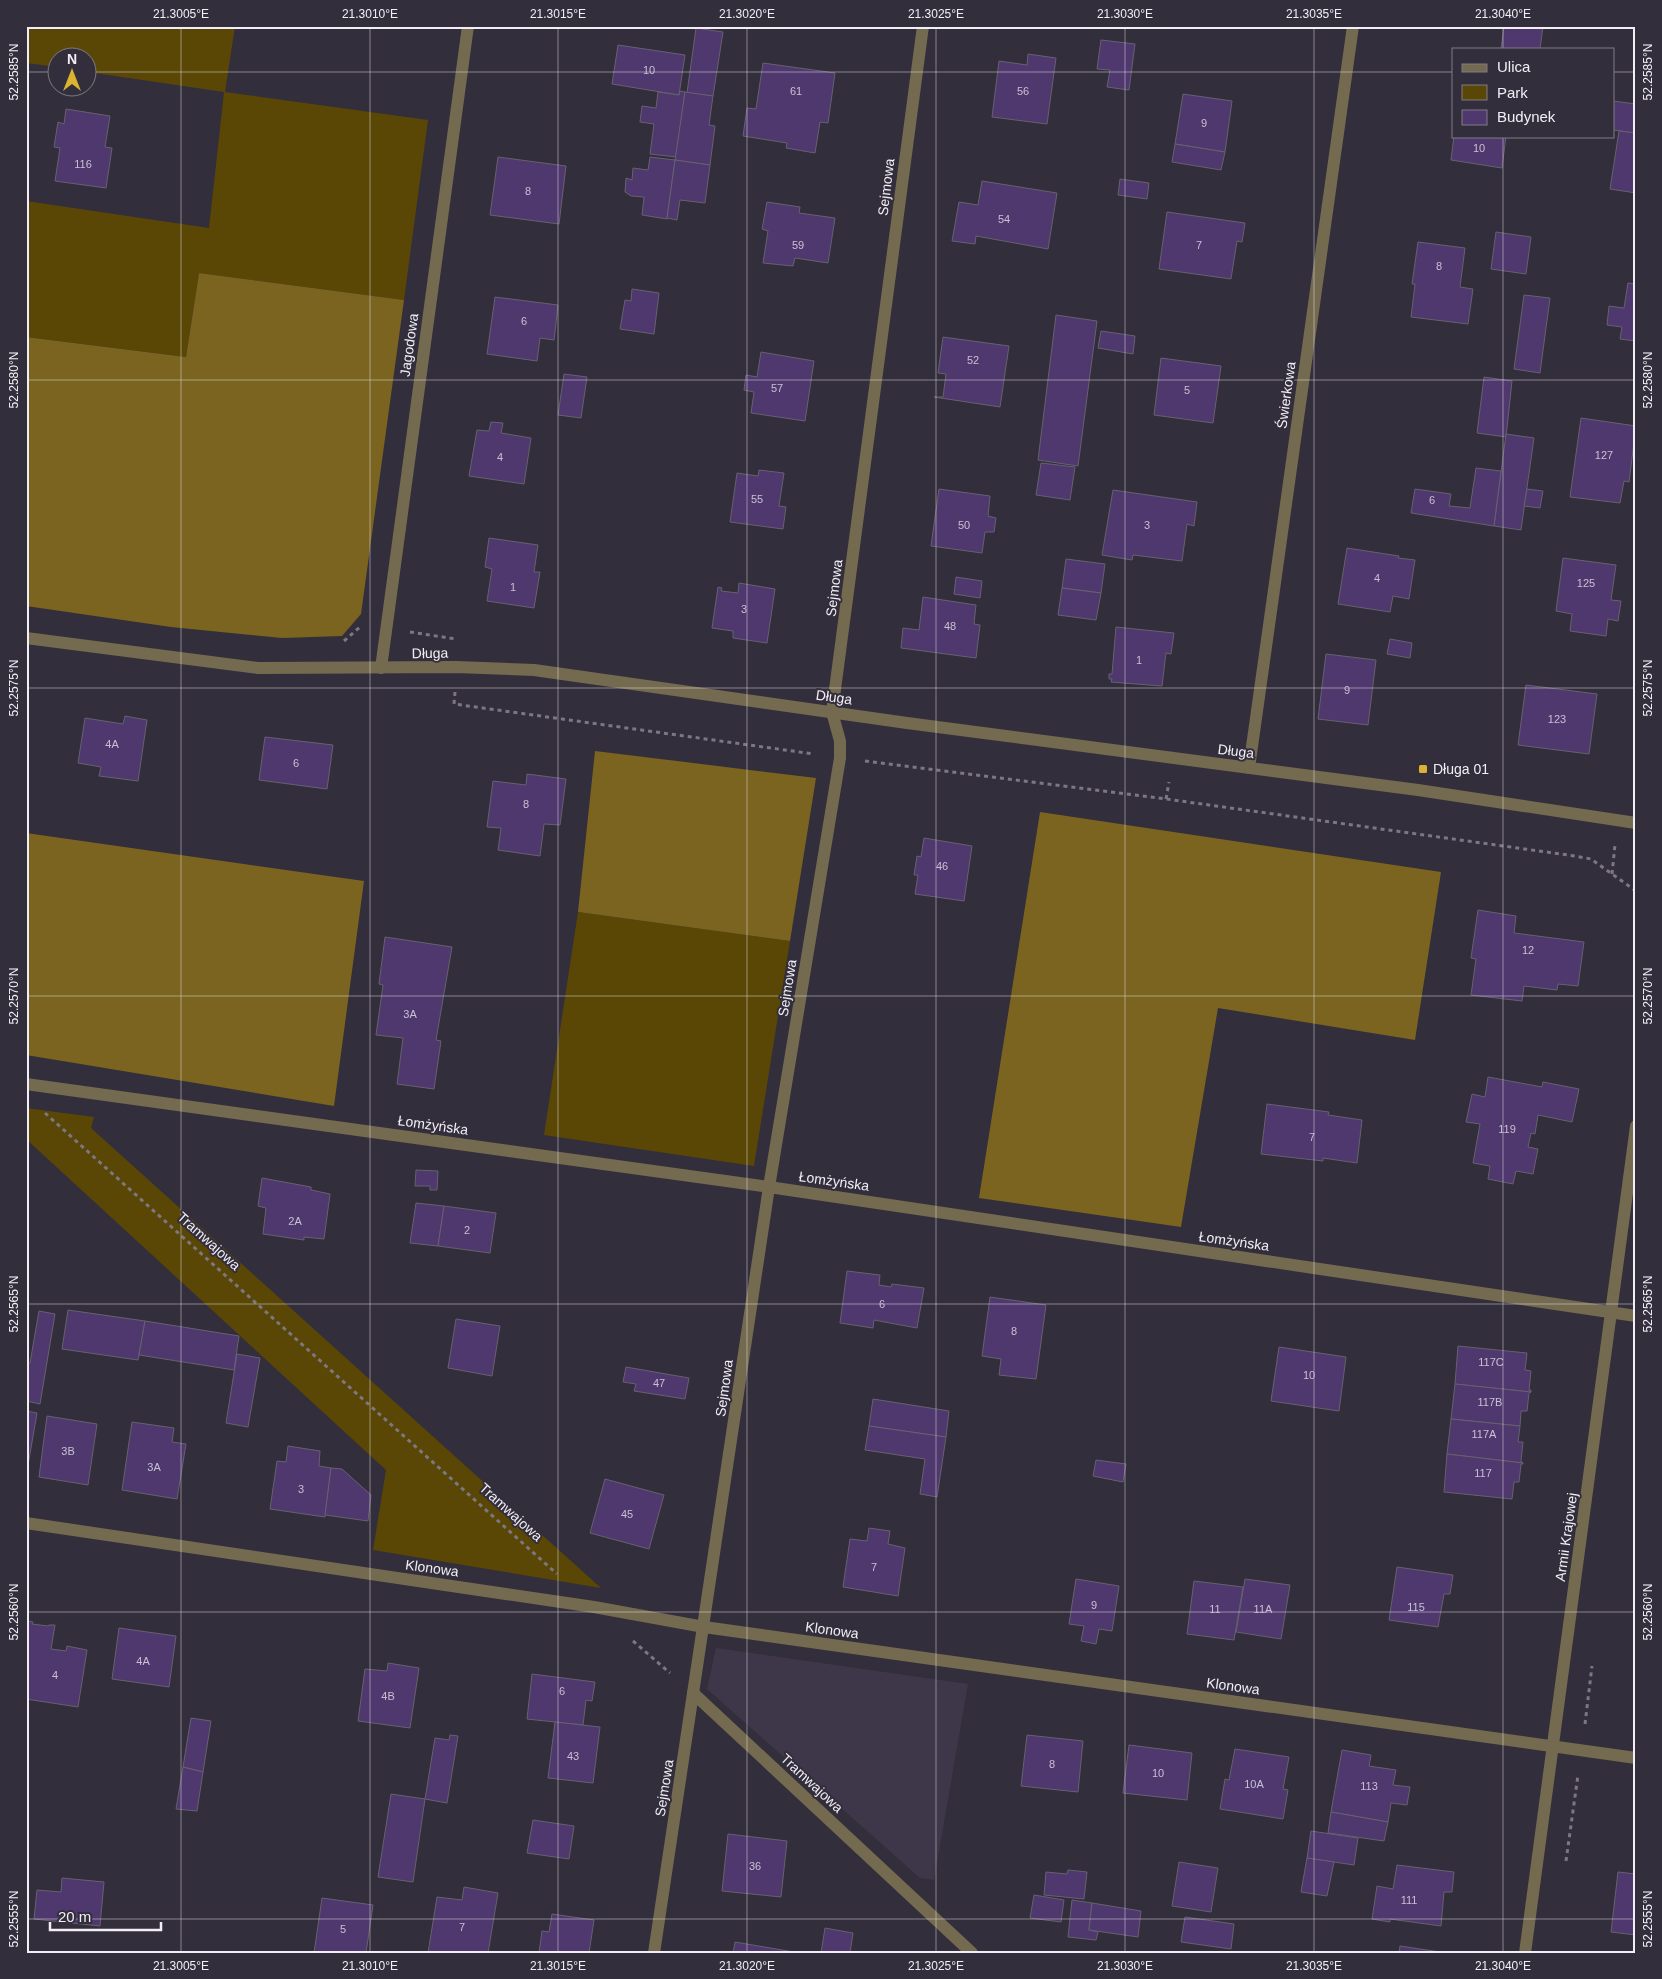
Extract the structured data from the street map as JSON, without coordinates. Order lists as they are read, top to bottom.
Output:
{
  "streets": {
    "street": [
      "Sejmowa",
      "Jagodowa",
      "Świerkowa",
      "Długa",
      "Łomżyńska",
      "Tramwajowa",
      "Armii Krajowej",
      "Klonowa"
    ]
  },
  "crossings": [
    ["Sejmowa", "Długa"],
    ["Sejmowa", "Łomżyńska"],
    ["Sejmowa", "Tramwajowa"],
    ["Sejmowa", "Klonowa"],
    ["Jagodowa", "Długa"],
    ["Świerkowa", "Długa"],
    ["Łomżyńska", "Armii Krajowej"],
    ["Armii Krajowej", "Klonowa"]
  ],
  "places": {
    "transit": ["Długa 01"]
  },
  "house_numbers": [
    "10",
    "61",
    "56",
    "9",
    "10",
    "116",
    "8",
    "54",
    "59",
    "7",
    "8",
    "6",
    "52",
    "57",
    "5",
    "127",
    "4",
    "55",
    "6",
    "50",
    "3",
    "4",
    "125",
    "1",
    "3",
    "48",
    "1",
    "9",
    "123",
    "4A",
    "6",
    "8",
    "46",
    "12",
    "3A",
    "119",
    "7",
    "2A",
    "2",
    "6",
    "8",
    "117C",
    "10",
    "47",
    "117B",
    "117A",
    "3B",
    "3A",
    "117",
    "3",
    "45",
    "7",
    "9",
    "115",
    "11",
    "11A",
    "4A",
    "4",
    "6",
    "4B",
    "43",
    "8",
    "10",
    "10A",
    "113",
    "36",
    "111",
    "7",
    "5"
  ],
  "legend": ["Ulica", "Park", "Budynek"],
  "scale_bar": "20 m",
  "north": "top",
  "coordinates": [
    "21.3005°E",
    "21.3010°E",
    "21.3015°E",
    "21.3020°E",
    "21.3025°E",
    "21.3030°E",
    "21.3035°E",
    "21.3040°E",
    "52.2585°N",
    "52.2580°N",
    "52.2575°N",
    "52.2570°N",
    "52.2565°N",
    "52.2560°N",
    "52.2555°N"
  ]
}
